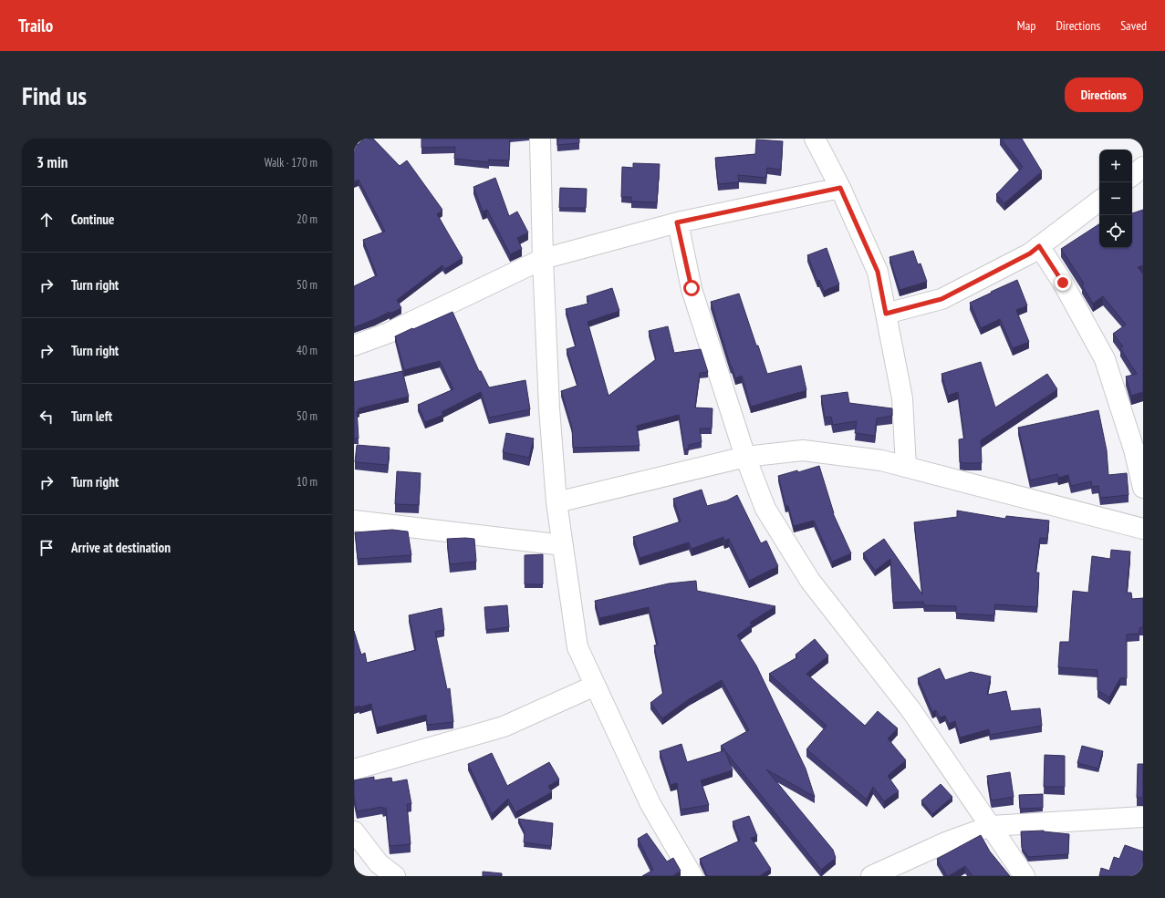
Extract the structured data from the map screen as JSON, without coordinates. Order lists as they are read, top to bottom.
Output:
{
  "page": {
    "header": "Trailo",
    "nav": ["Map", "Directions", "Saved"],
    "buttons": "Directions",
    "title": "Find us",
    "heading": ["3 min", "Walk · 170 m"],
    "map_buttons": ["+", "−"],
    "list": [
      ["Continue", "20 m"],
      ["Turn right", "50 m"],
      ["Turn right", "40 m"],
      ["Turn left", "50 m"],
      ["Turn right", "10 m"],
      "Arrive at destination"
    ]
  }
}
